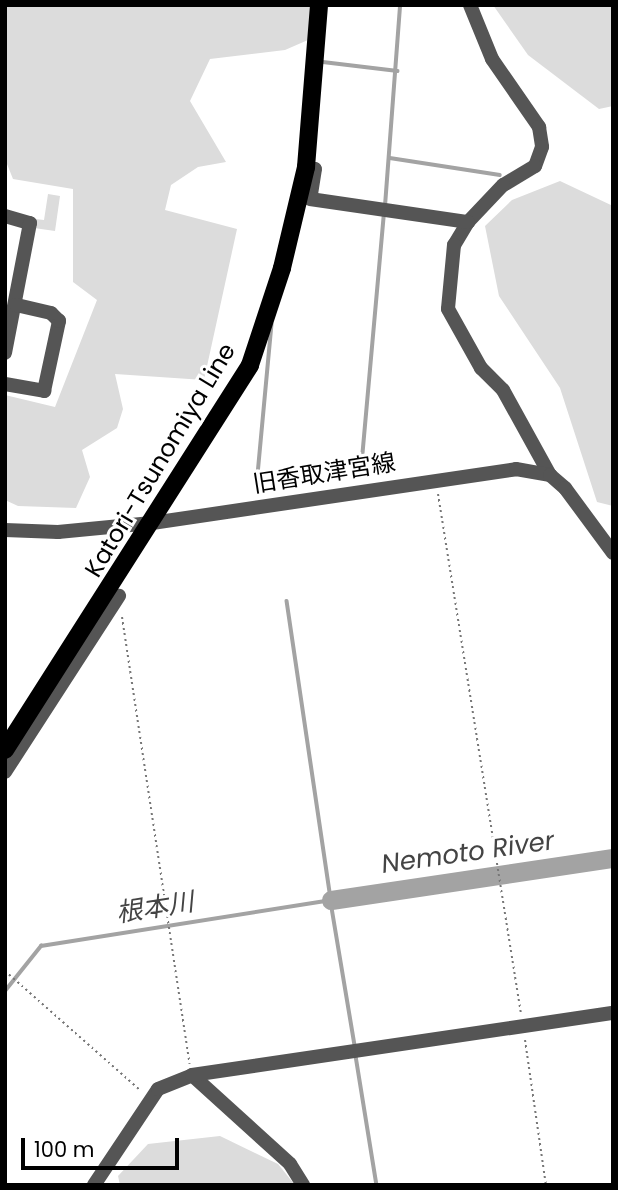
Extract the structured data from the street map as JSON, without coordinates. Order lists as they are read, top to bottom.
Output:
{
  "streets": {
    "main road": ["Katori-Tsunomiya Line"],
    "street": ["旧香取津宮線"]
  },
  "crossings": [
    ["Katori-Tsunomiya Line", "旧香取津宮線"]
  ],
  "water": ["Nemoto River", "根本川"],
  "scale_bar": "100 m"
}
